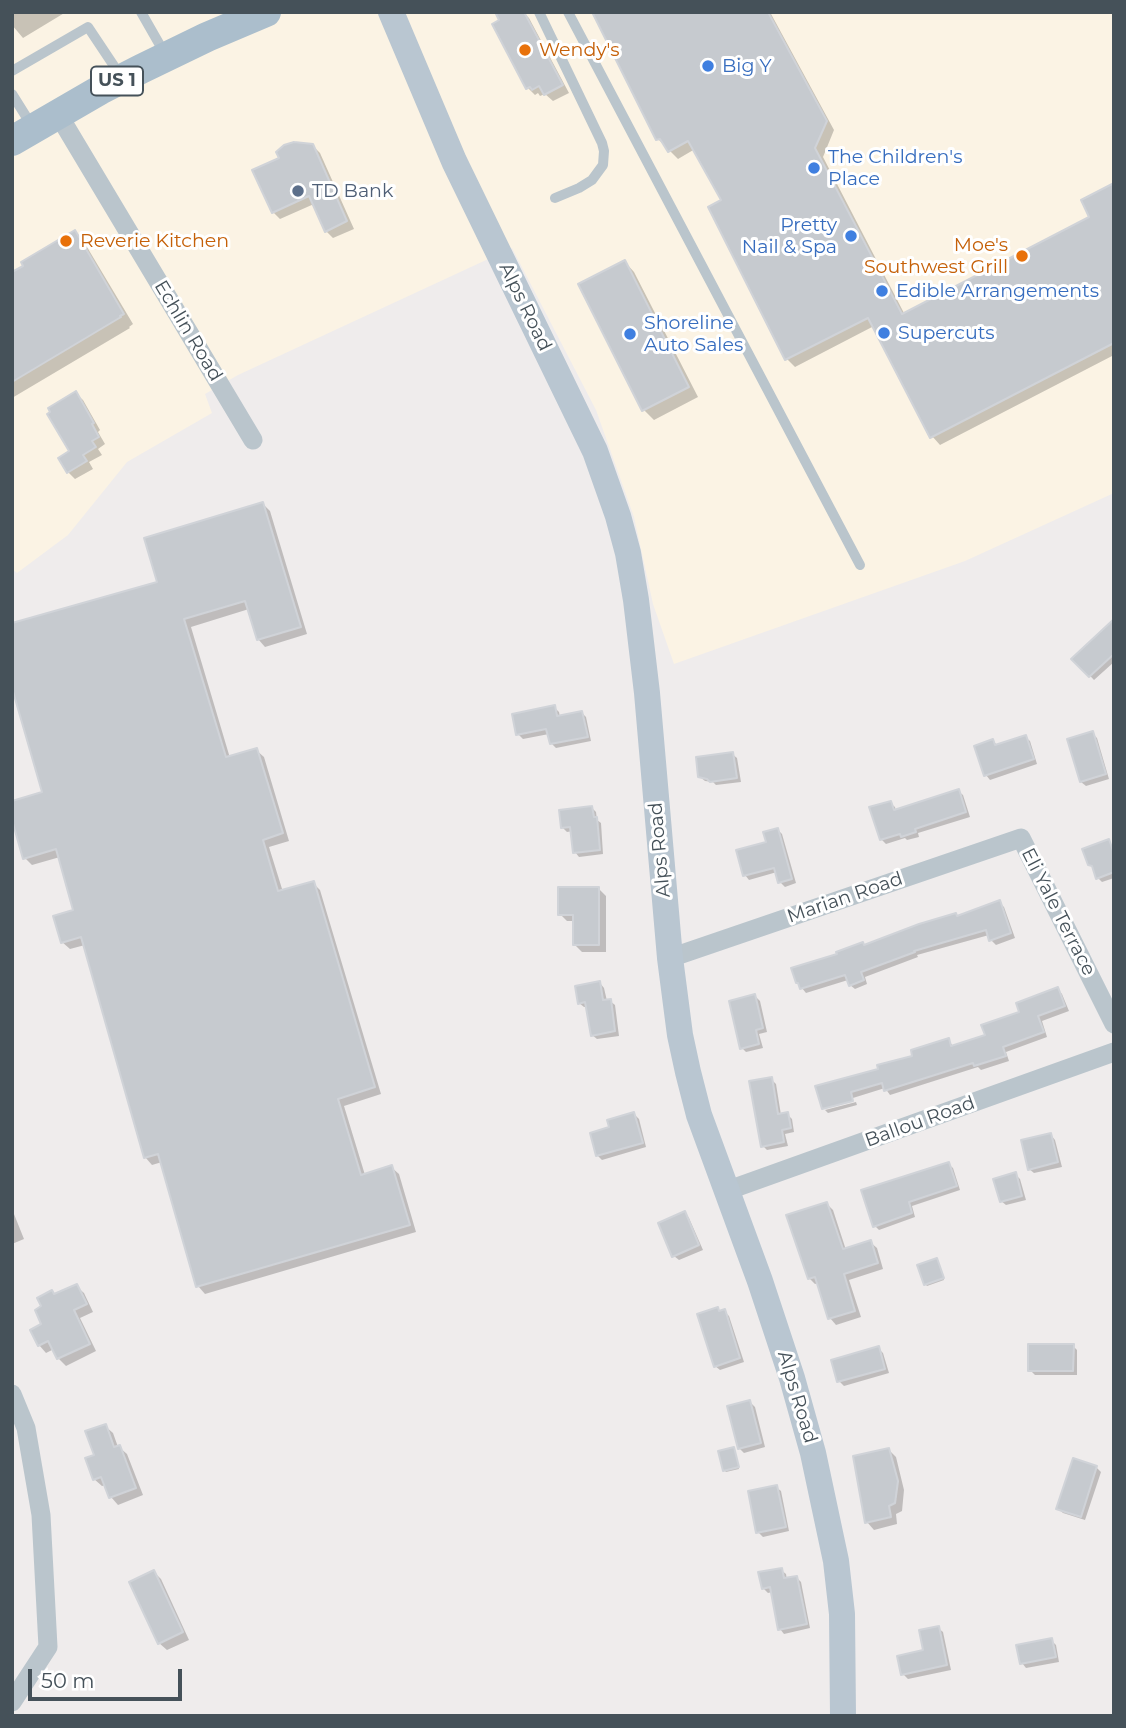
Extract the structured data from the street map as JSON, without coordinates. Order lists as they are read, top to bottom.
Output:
{
  "streets": {
    "main road": ["US 1"],
    "street": [
      "Alps Road",
      "Echlin Road",
      "Marian Road",
      "Eli Yale Terrace",
      "Ballou Road"
    ]
  },
  "crossings": [
    ["US 1", "Echlin Road"],
    ["Alps Road", "Marian Road"],
    ["Alps Road", "Ballou Road"],
    ["Marian Road", "Eli Yale Terrace"]
  ],
  "places": [
    "Wendy's",
    "Big Y",
    "The Children's Place",
    "TD Bank",
    "Pretty Nail & Spa",
    "Reverie Kitchen",
    "Moe's Southwest Grill",
    "Edible Arrangements",
    "Supercuts",
    "Shoreline Auto Sales"
  ],
  "scale_bar": "50 m"
}
